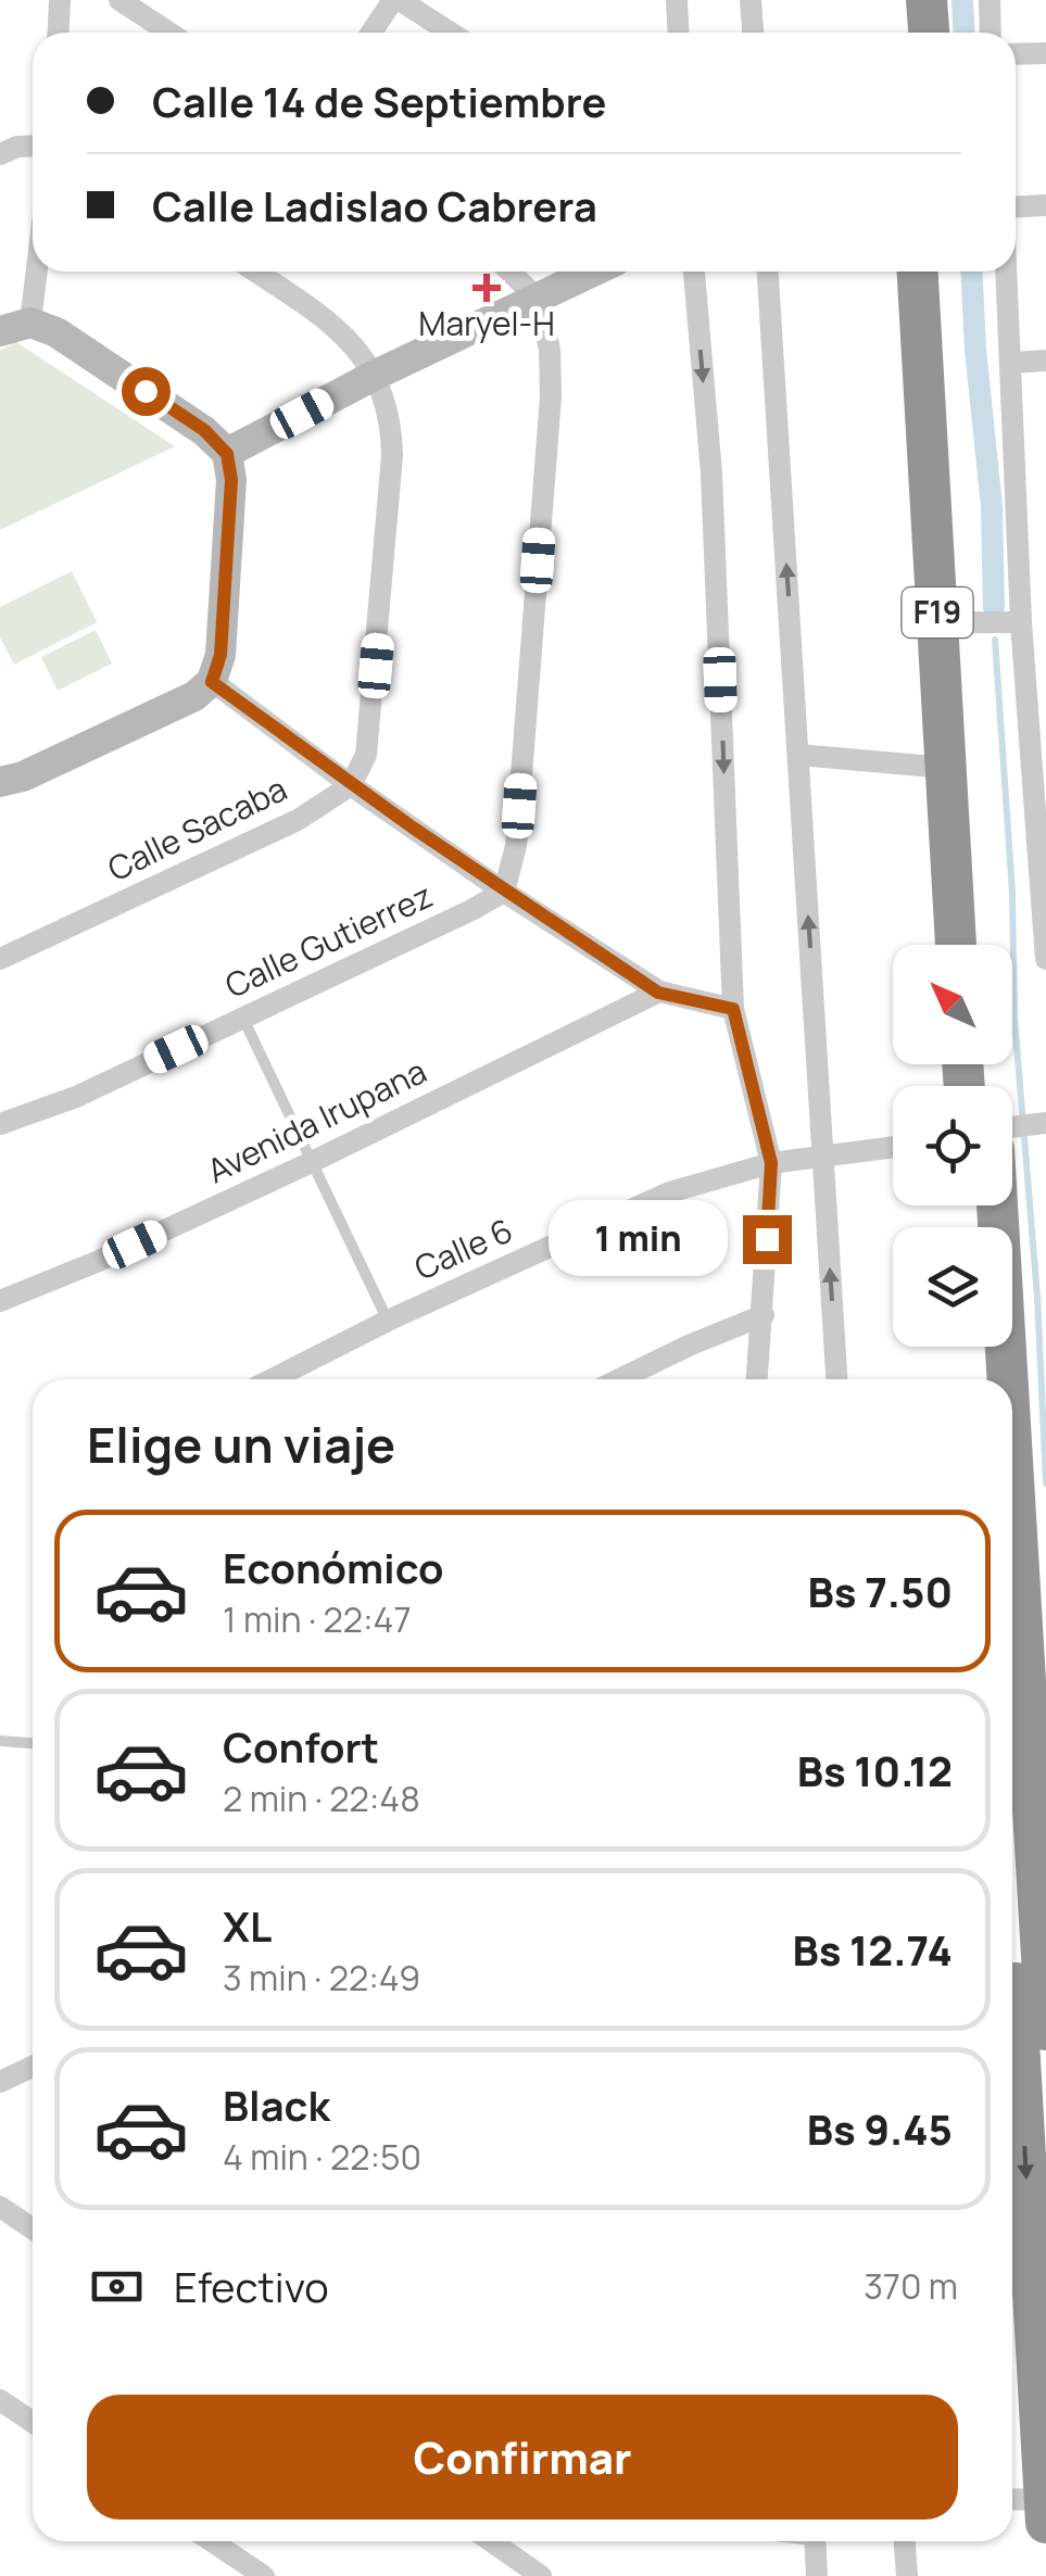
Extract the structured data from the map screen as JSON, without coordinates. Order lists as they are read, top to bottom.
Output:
{
  "streets": {
    "highway": ["F19"],
    "street": [
      "Calle Sacaba",
      "Calle Gutierrez",
      "Avenida Irupana",
      "Calle 6"
    ]
  },
  "places": {
    "health": ["Maryel-H"]
  },
  "north": "top left",
  "page": {
    "banner": ["Calle 14 de Septiembre", "Calle Ladislao Cabrera"],
    "bubble": "1 min",
    "heading": "Elige un viaje",
    "list": [
      {
        "name": "Económico",
        "note": "1 min · 22:47",
        "value": "Bs 7.50"
      },
      {
        "name": "Confort",
        "note": "2 min · 22:48",
        "value": "Bs 10.12"
      },
      {
        "name": "XL",
        "note": "3 min · 22:49",
        "value": "Bs 12.74"
      },
      {
        "name": "Black",
        "note": "4 min · 22:50",
        "value": "Bs 9.45"
      }
    ],
    "pay": ["Efectivo", "370 m"],
    "buttons": "Confirmar"
  }
}
